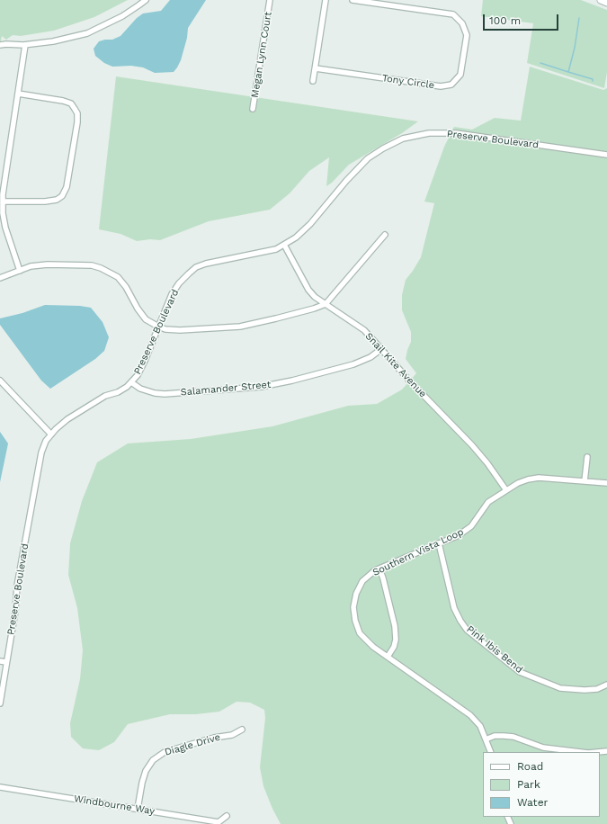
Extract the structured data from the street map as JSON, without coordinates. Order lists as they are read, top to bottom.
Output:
{
  "streets": {
    "street": [
      "Megan Lynn Court",
      "Tony Circle",
      "Preserve Boulevard",
      "Snail Kite Avenue",
      "Salamander Street",
      "Southern Vista Loop",
      "Pink Ibis Bend",
      "Diagle Drive",
      "Windbourne Way"
    ]
  },
  "crossings": [
    ["Preserve Boulevard", "Snail Kite Avenue"],
    ["Preserve Boulevard", "Salamander Street"],
    ["Snail Kite Avenue", "Salamander Street"],
    ["Snail Kite Avenue", "Southern Vista Loop"],
    ["Southern Vista Loop", "Pink Ibis Bend"],
    ["Diagle Drive", "Windbourne Way"]
  ],
  "legend": ["Road", "Park", "Water"],
  "scale_bar": "100 m"
}
